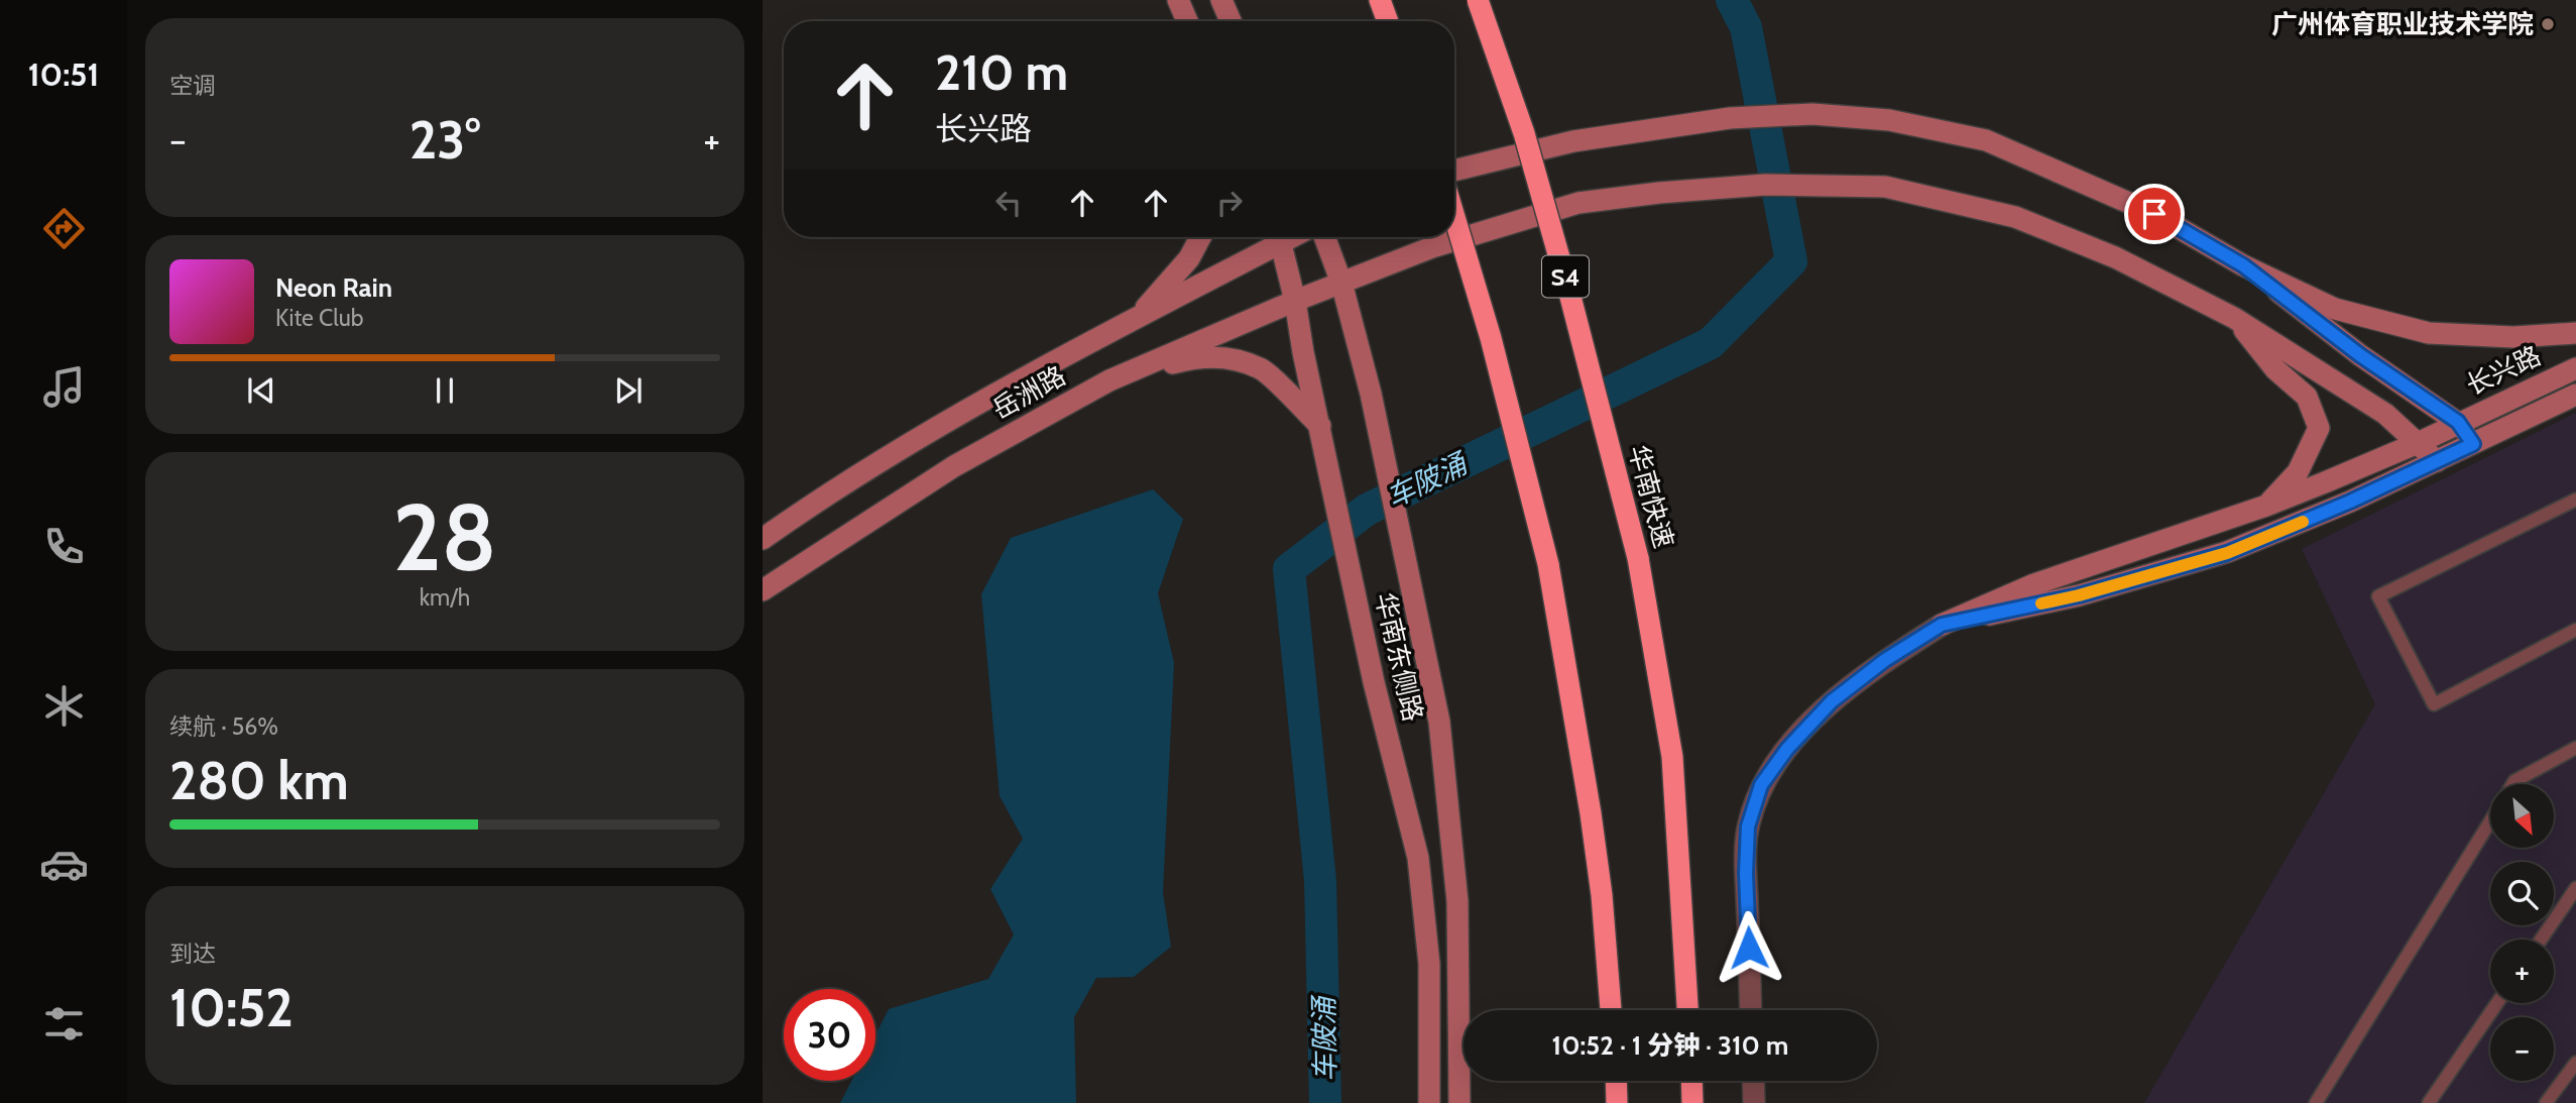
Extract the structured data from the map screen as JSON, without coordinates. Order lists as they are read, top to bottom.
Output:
{
  "streets": {
    "highway": ["S4", "华南快速"],
    "street": ["长兴路", "岳洲路", "华南东侧路"]
  },
  "crossings": [
    ["长兴路", "岳洲路"],
    ["岳洲路", "华南东侧路"]
  ],
  "water": ["车陂涌"],
  "places": ["广州体育职业技术学院"],
  "north": "bottom right",
  "page": {
    "tabs": "10:51",
    "tile": [
      "空调",
      ["28", "km/h"],
      ["续航 · 56%", "280 km"],
      ["到达", "10:52"]
    ],
    "turn": ["210 m", "长兴路"],
    "heat": ["−", "23°", "+"],
    "song": ["Neon Rain", "Kite Club"],
    "map_buttons": ["+", "−"],
    "limit": "30",
    "trip": "10:52 · 1 分钟 · 310 m"
  }
}
